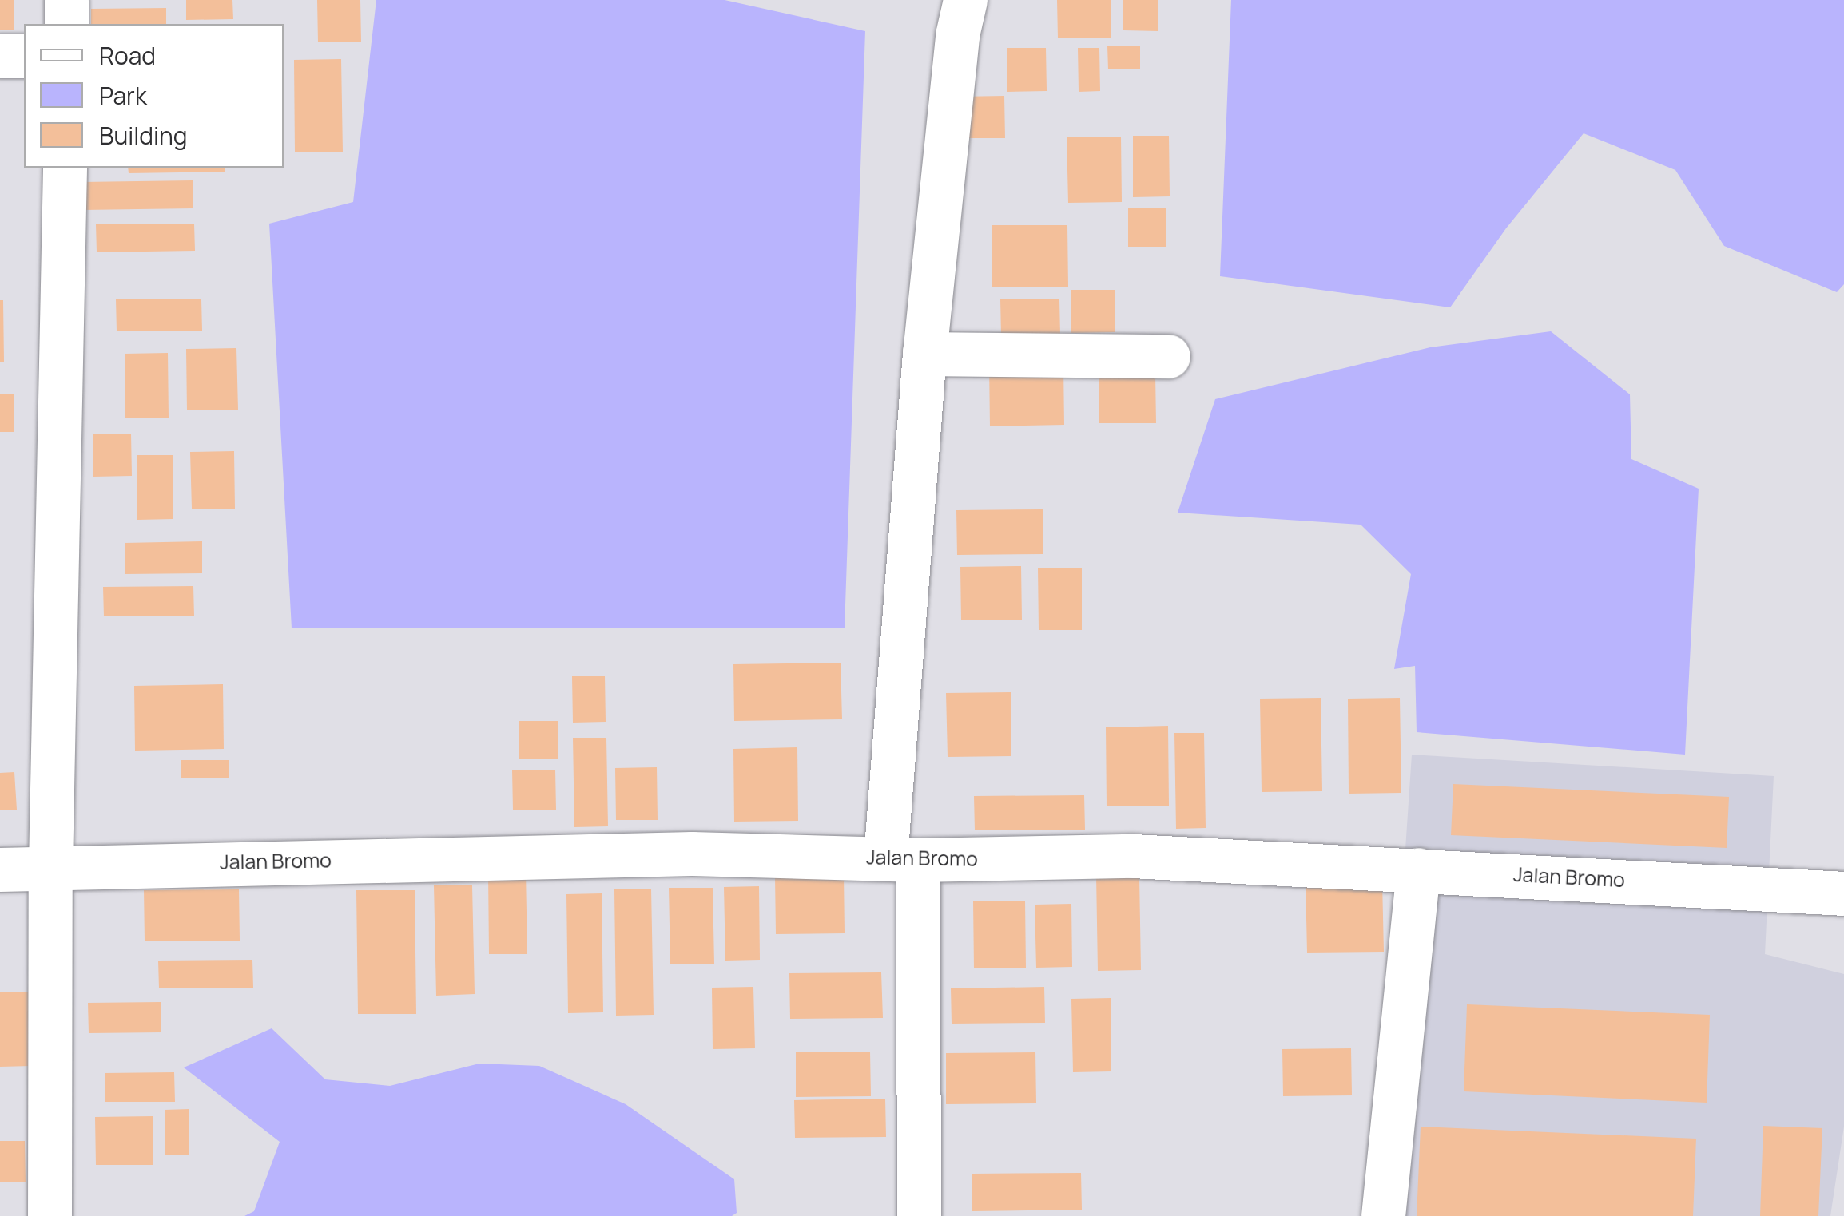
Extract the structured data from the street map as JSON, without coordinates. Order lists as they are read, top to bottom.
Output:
{
  "streets": {
    "street": ["Jalan Bromo"]
  },
  "legend": ["Road", "Park", "Building"]
}
